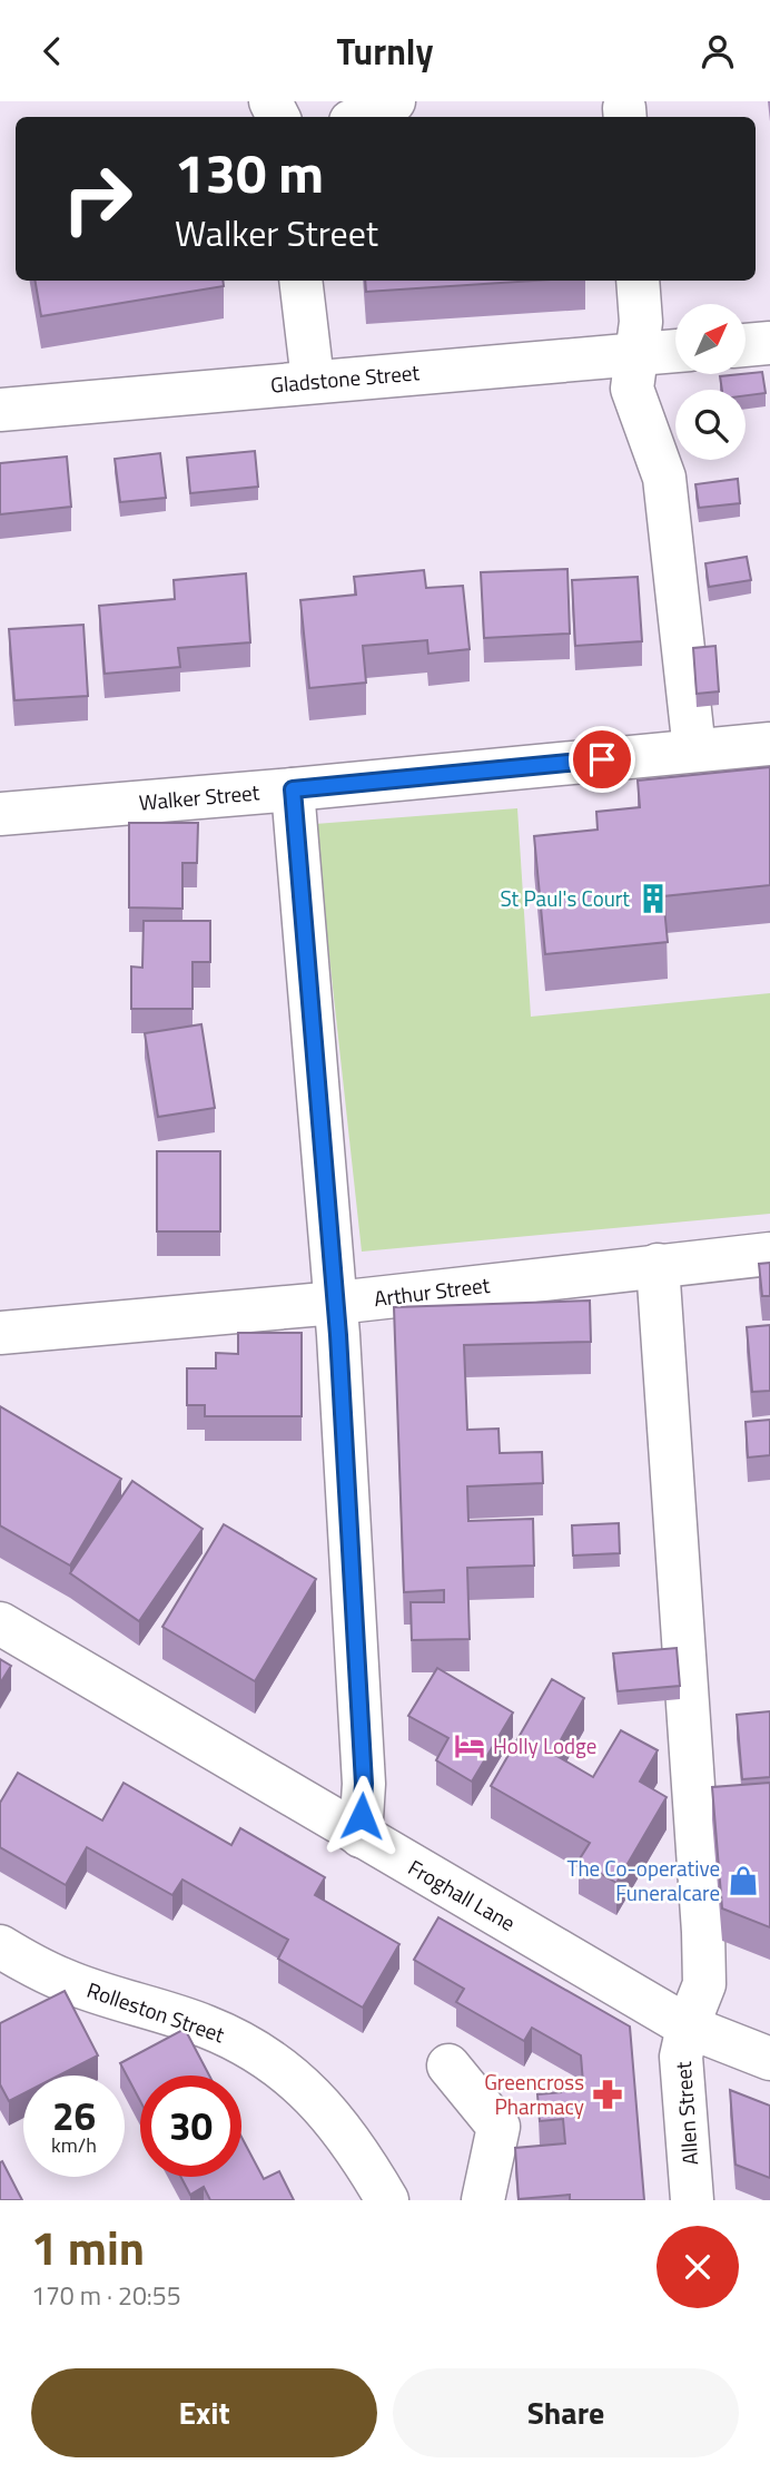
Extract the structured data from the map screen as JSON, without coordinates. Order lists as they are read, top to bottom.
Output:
{
  "streets": {
    "street": [
      "Gladstone Street",
      "Walker Street",
      "Arthur Street",
      "Froghall Lane",
      "Rolleston Street",
      "Allen Street"
    ]
  },
  "crossings": [
    ["Arthur Street", "Allen Street"],
    ["Froghall Lane", "Allen Street"]
  ],
  "places": {
    "building": ["St Paul's Court"],
    "hotel": ["Holly Lodge"],
    "shop": ["The Co-operative Funeralcare"],
    "pharmacy": ["Greencross Pharmacy"]
  },
  "north": "top right",
  "page": {
    "header": "Turnly",
    "turn": ["130 m", "Walker Street"],
    "speed": "26 km/h",
    "limit": "30",
    "heading": ["1 min", "170 m · 20:55"],
    "buttons": ["Exit", "Share"]
  }
}
